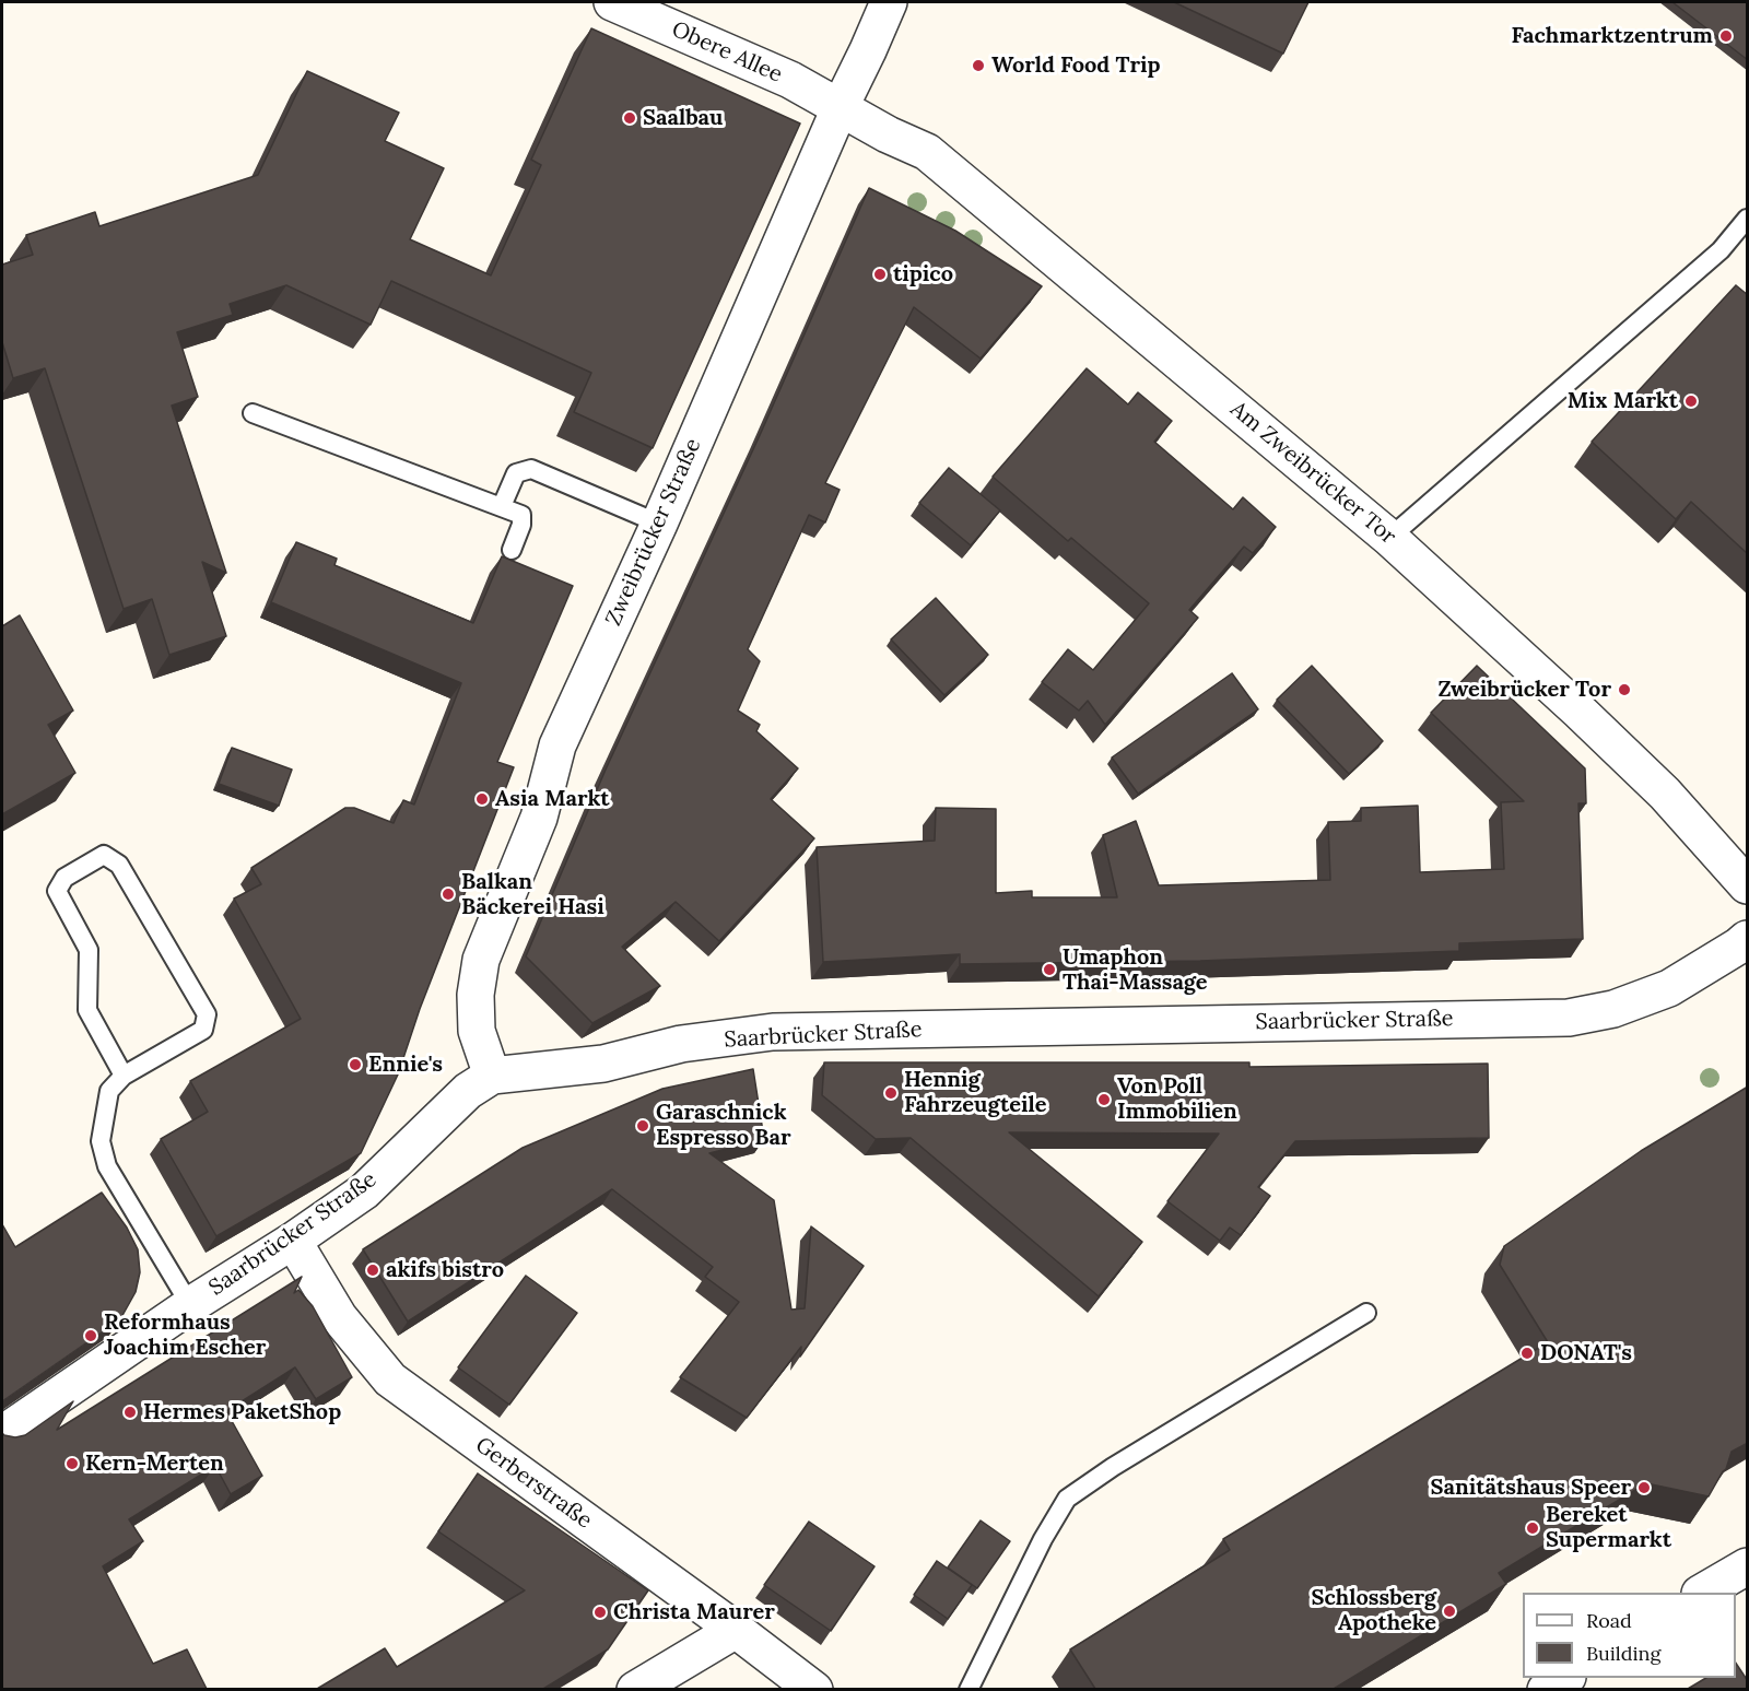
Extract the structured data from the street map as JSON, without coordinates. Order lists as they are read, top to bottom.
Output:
{
  "streets": {
    "street": [
      "Obere Allee",
      "Am Zweibrücker Tor",
      "Zweibrücker Straße",
      "Saarbrücker Straße",
      "Gerberstraße"
    ]
  },
  "crossings": [
    ["Obere Allee", "Am Zweibrücker Tor"],
    ["Obere Allee", "Zweibrücker Straße"],
    ["Am Zweibrücker Tor", "Zweibrücker Straße"],
    ["Zweibrücker Straße", "Saarbrücker Straße"],
    ["Saarbrücker Straße", "Gerberstraße"]
  ],
  "places": [
    "Fachmarktzentrum",
    "World Food Trip",
    "Saalbau",
    "tipico",
    "Mix Markt",
    "Zweibrücker Tor",
    "Asia Markt",
    "Balkan Bäckerei Hasi",
    "Umaphon Thai-Massage",
    "Ennie's",
    "Hennig Fahrzeugteile",
    "Von Poll Immobilien",
    "Garaschnick Espresso Bar",
    "akifs bistro",
    "Reformhaus Joachim Escher",
    "DONAT's",
    "Hermes PaketShop",
    "Kern-Merten",
    "Sanitätshaus Speer",
    "Bereket Supermarkt",
    "Schlossberg Apotheke",
    "Christa Maurer"
  ],
  "legend": ["Road", "Building"]
}
